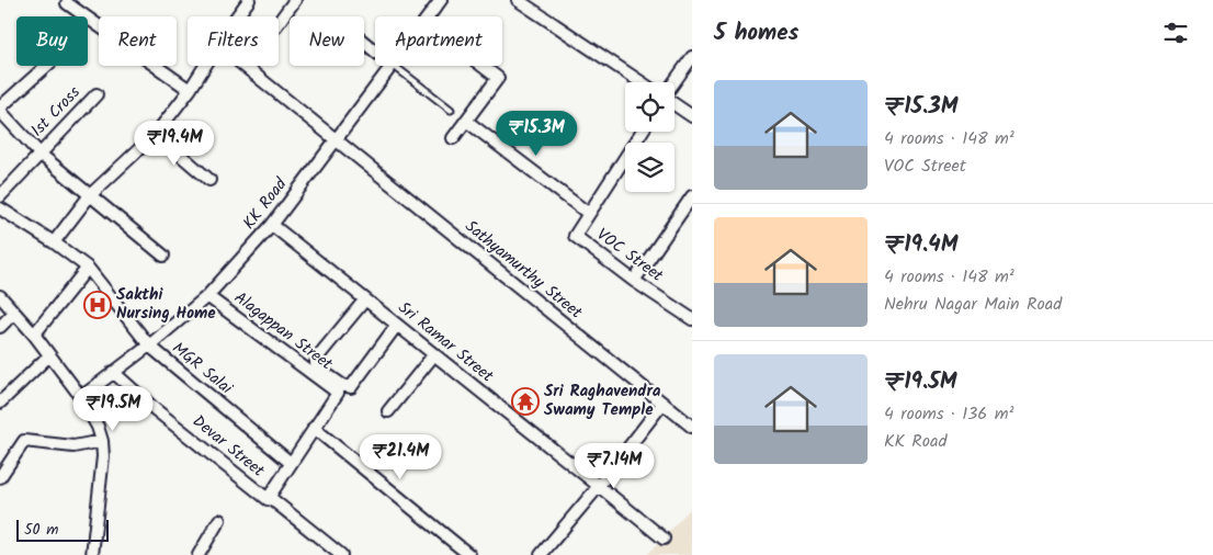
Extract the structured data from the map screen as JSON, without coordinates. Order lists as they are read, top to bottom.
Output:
{
  "streets": {
    "street": [
      "1st Cross",
      "KK Road",
      "VOC Street",
      "Sathyamurthy Street",
      "Alagappan Street",
      "Sri Ramar Street",
      "MGR Salai",
      "Devar Street"
    ]
  },
  "crossings": [
    ["KK Road", "Sathyamurthy Street"],
    ["KK Road", "Alagappan Street"],
    ["KK Road", "Sri Ramar Street"],
    ["KK Road", "MGR Salai"],
    ["KK Road", "Devar Street"]
  ],
  "places": {
    "hospital": ["Sakthi Nursing Home"],
    "temple": ["Sri Raghavendra Swamy Temple"]
  },
  "scale_bar": "50 m",
  "page": {
    "heading": "5 homes",
    "chip": [
      "Buy",
      "Rent",
      "Filters",
      "New",
      "Apartment"
    ],
    "list": [
      {
        "name": "₹15.3M",
        "note": "4 rooms · 148 m² · VOC Street"
      },
      {
        "name": "₹19.4M",
        "note": "4 rooms · 148 m² · Nehru Nagar Main Road"
      },
      {
        "name": "₹19.5M",
        "note": "4 rooms · 136 m² · KK Road"
      }
    ],
    "price": [
      "₹15.3M",
      "₹19.4M",
      "₹19.5M",
      "₹21.4M",
      "₹7.14M"
    ],
    "scale": "50 m"
  }
}
